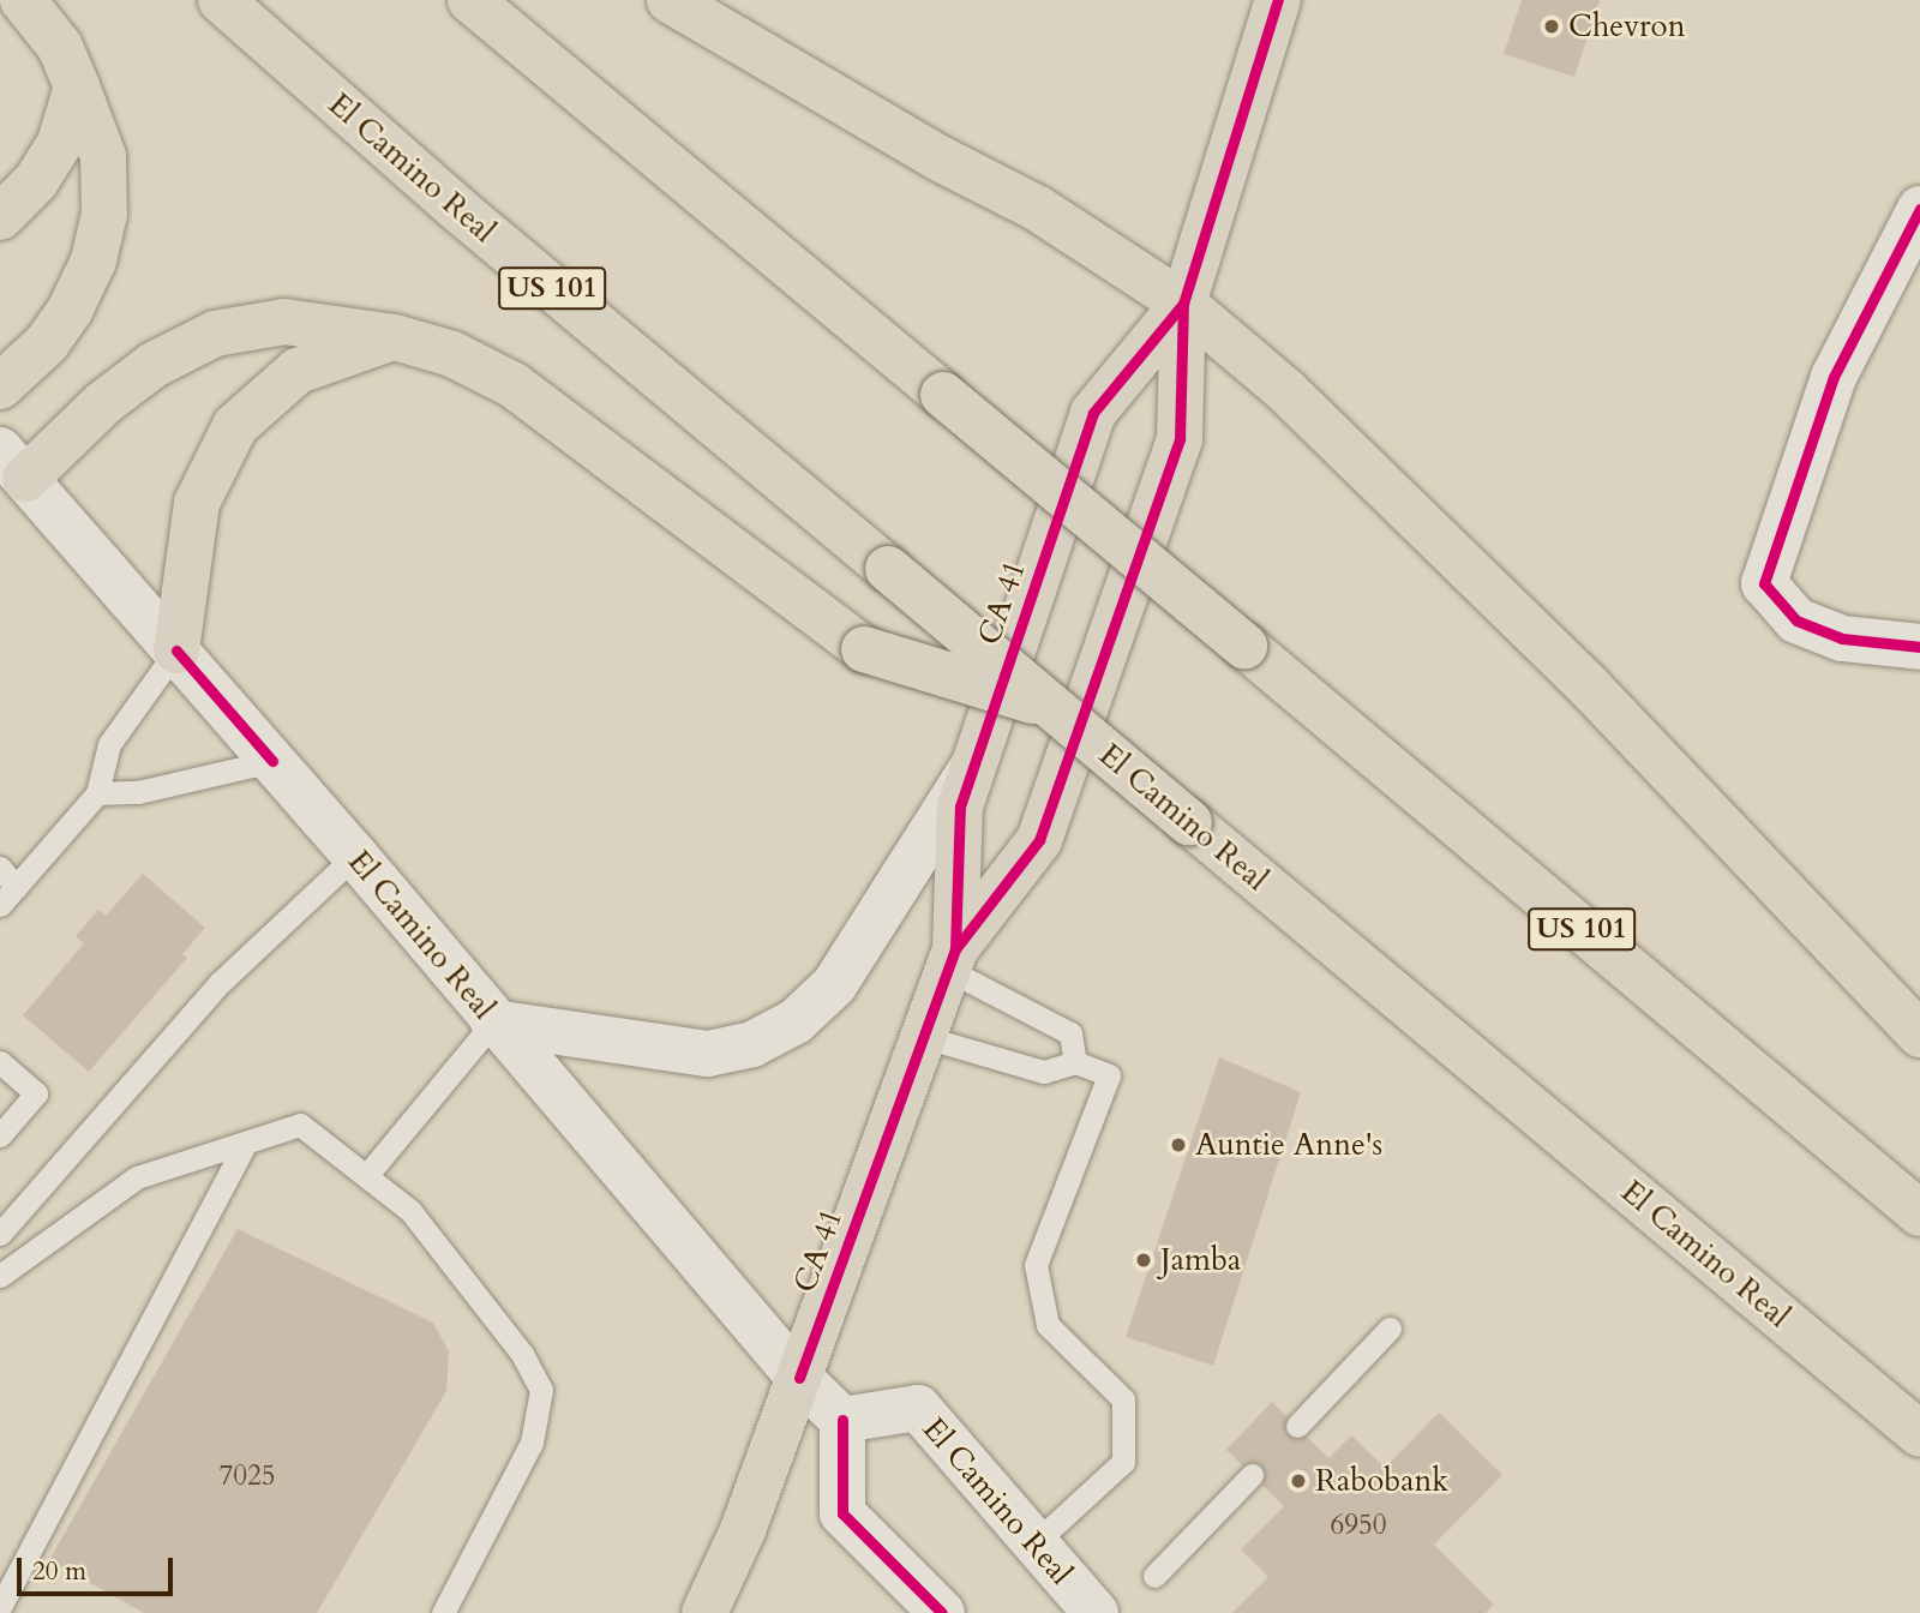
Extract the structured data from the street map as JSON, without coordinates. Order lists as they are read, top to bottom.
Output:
{
  "streets": {
    "main road": ["El Camino Real", "US 101", "CA 41"]
  },
  "crossings": [
    ["El Camino Real", "CA 41"]
  ],
  "places": [
    "Chevron",
    "Auntie Anne's",
    "Jamba",
    "Rabobank"
  ],
  "house_numbers": ["7025", "6950"],
  "scale_bar": "20 m"
}
